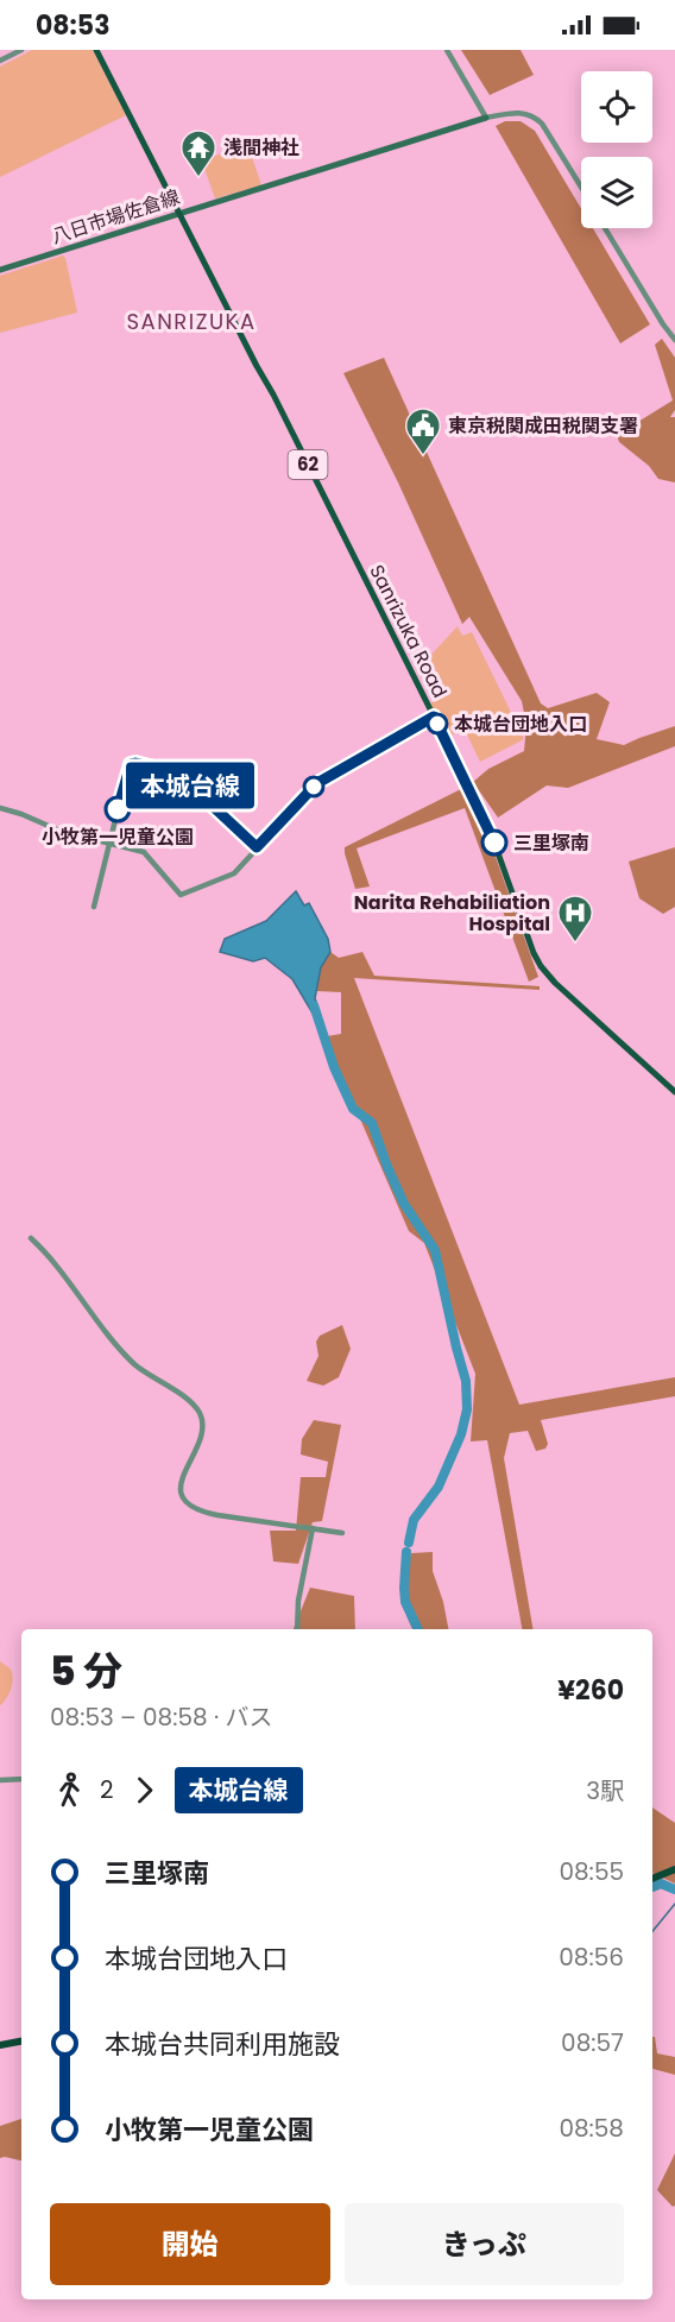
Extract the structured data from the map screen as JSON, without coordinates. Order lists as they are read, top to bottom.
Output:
{
  "streets": {
    "main road": ["八日市場佐倉線", "62", "Sanrizuka Road"]
  },
  "crossings": [
    ["八日市場佐倉線", "Sanrizuka Road"]
  ],
  "districts": ["SANRIZUKA"],
  "places": {
    "temple": ["浅間神社"],
    "public building": ["東京税関成田税関支署"],
    "other": ["本城台団地入口", "小牧第一児童公園", "三里塚南"],
    "hospital": ["Narita Rehabiliation Hospital"]
  },
  "lines": ["bus line 本城台線"],
  "page": {
    "status": "08:53",
    "on_map": "本城台線",
    "heading": ["5 分", "08:53 – 08:58 · バス", "¥260"],
    "legs": ["2", "本城台線", "3駅"],
    "list": [
      {
        "name": "三里塚南",
        "value": "08:55"
      },
      {
        "name": "本城台団地入口",
        "value": "08:56"
      },
      {
        "name": "本城台共同利用施設",
        "value": "08:57"
      },
      {
        "name": "小牧第一児童公園",
        "value": "08:58"
      }
    ],
    "buttons": ["開始", "きっぷ"]
  }
}
